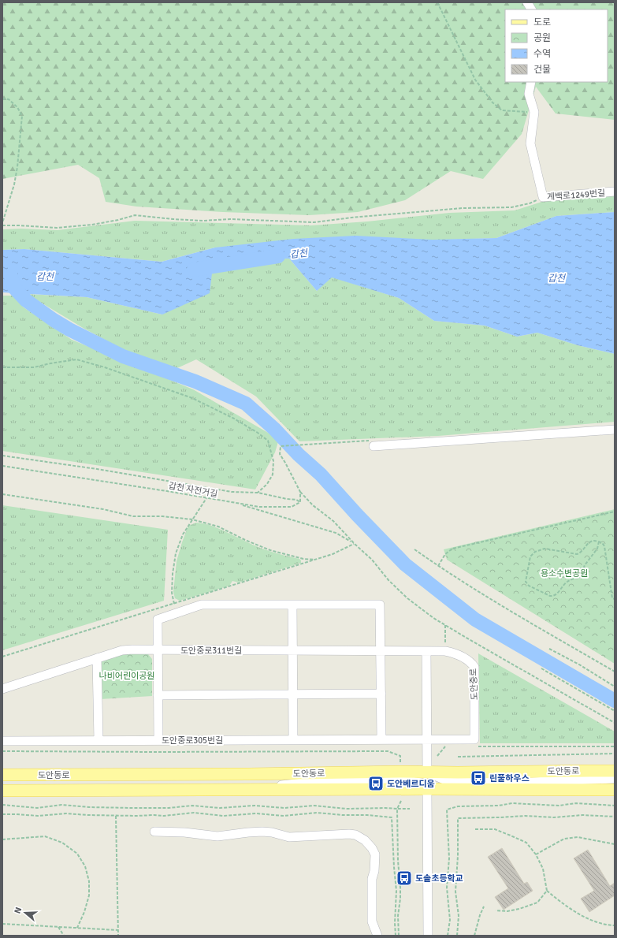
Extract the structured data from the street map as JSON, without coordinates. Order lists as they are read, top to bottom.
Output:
{
  "streets": {
    "main road": ["도안동로"],
    "street": [
      "계백로1249번길",
      "도안중로311번길",
      "도안중로",
      "도안중로305번길"
    ],
    "path": ["갑천 자전거길"]
  },
  "crossings": [
    ["도안중로311번길", "도안중로"],
    ["도안중로", "도안중로305번길"]
  ],
  "water": ["갑천"],
  "parks": ["용소수변공원", "나비어린이공원"],
  "places": {
    "bus stop": ["린풀하우스", "도안베르디움", "도솔초등학교"]
  },
  "legend": [
    "도로",
    "공원",
    "수역",
    "건물"
  ],
  "north": "left"
}
